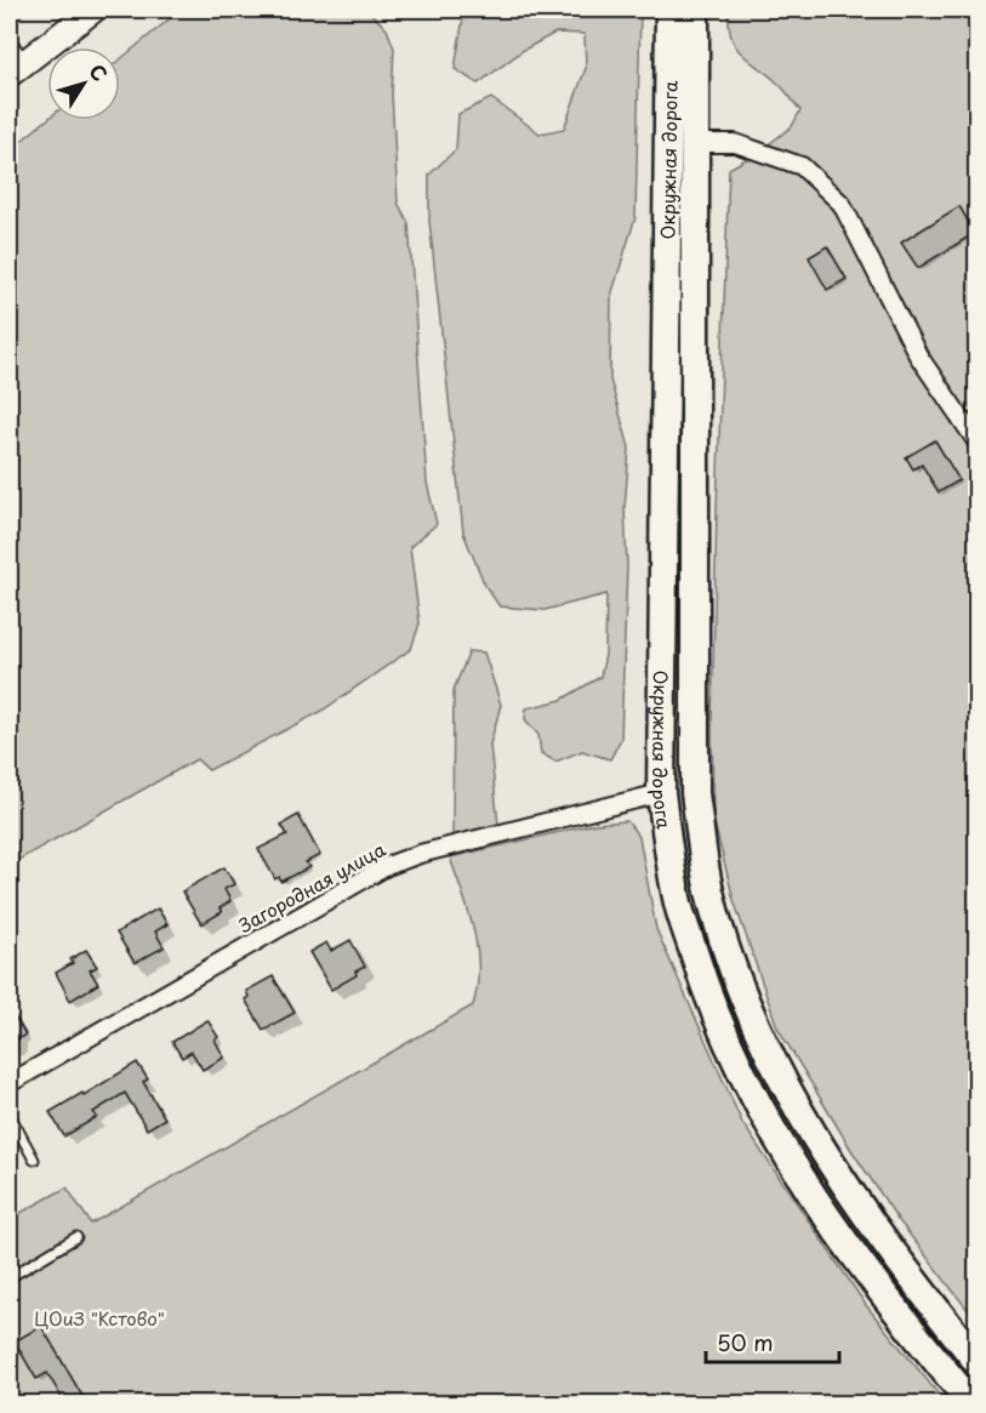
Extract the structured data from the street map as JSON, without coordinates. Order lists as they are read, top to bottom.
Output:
{
  "streets": {
    "main road": ["Окружная дорога"],
    "street": ["Загородная улица"]
  },
  "crossings": [
    ["Окружная дорога", "Загородная улица"]
  ],
  "parks": ["ЦОиЗ \"Кстово\""],
  "scale_bar": "50 m",
  "north": "top right"
}
